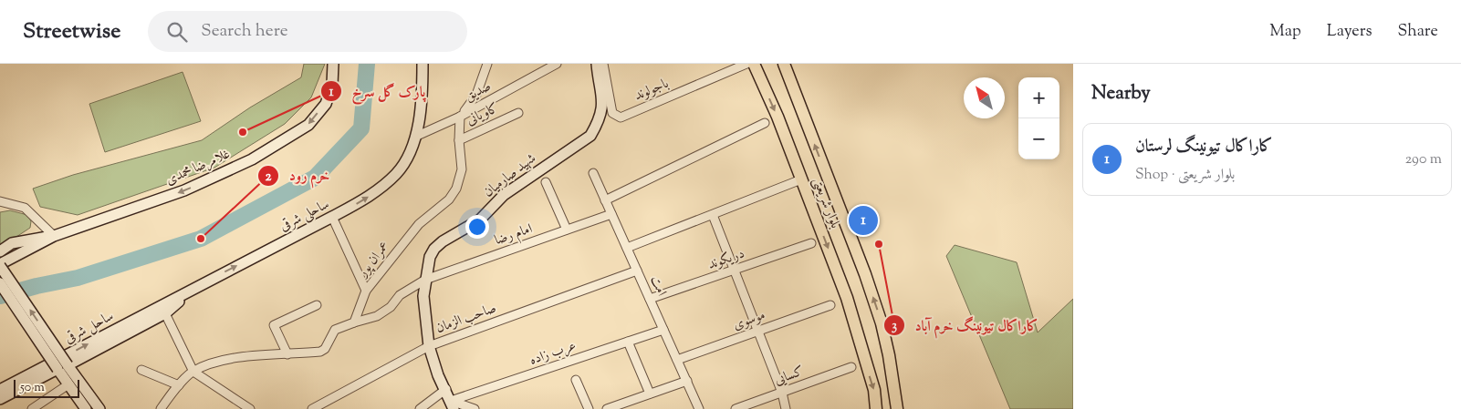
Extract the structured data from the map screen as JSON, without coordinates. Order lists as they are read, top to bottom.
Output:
{
  "streets": {
    "main road": [
      "غلامرضا محمدی",
      "شهید صارمیان",
      "بلوار شریعتی",
      "ساحلی شرقی",
      "ساحل شرقی"
    ],
    "street": [
      "باجولوند",
      "صدیق",
      "کاویانی",
      "امام رضا",
      "عمران پور",
      "دریکوند",
      "امت",
      "صاحب الزمان",
      "موسوی",
      "عرب زاده",
      "کسایی"
    ]
  },
  "crossings": [
    ["صدیق", "ساحلی شرقی"],
    ["صدیق", "عمران پور"],
    ["کاویانی", "عمران پور"],
    ["شهید صارمیان", "امام رضا"],
    ["شهید صارمیان", "صاحب الزمان"],
    ["شهید صارمیان", "عرب زاده"],
    ["ساحلی شرقی", "ساحل شرقی"],
    ["امام رضا", "عمران پور"],
    ["امام رضا", "امت"],
    ["دریکوند", "امت"],
    ["امت", "صاحب الزمان"],
    ["امت", "موسوی"],
    ["امت", "عرب زاده"]
  ],
  "one_way": ["غلامرضا محمدی", "ساحلی شرقی"],
  "places": ["پارک گل سرخ", "خرم رود", "کاراکال تیونینگ خرم آباد"],
  "scale_bar": "50 m",
  "north": "top left",
  "page": {
    "header": "Streetwise",
    "search": "Search here",
    "nav": ["Map", "Layers", "Share"],
    "heading": "Nearby",
    "map_buttons": ["+", "−"],
    "list": [
      {
        "mark": "1",
        "name": "کاراکال تیونینگ لرستان",
        "note": "Shop · بلوار شریعتی",
        "value": "290 m"
      }
    ],
    "pins": "1",
    "scale": "50 m"
  }
}
